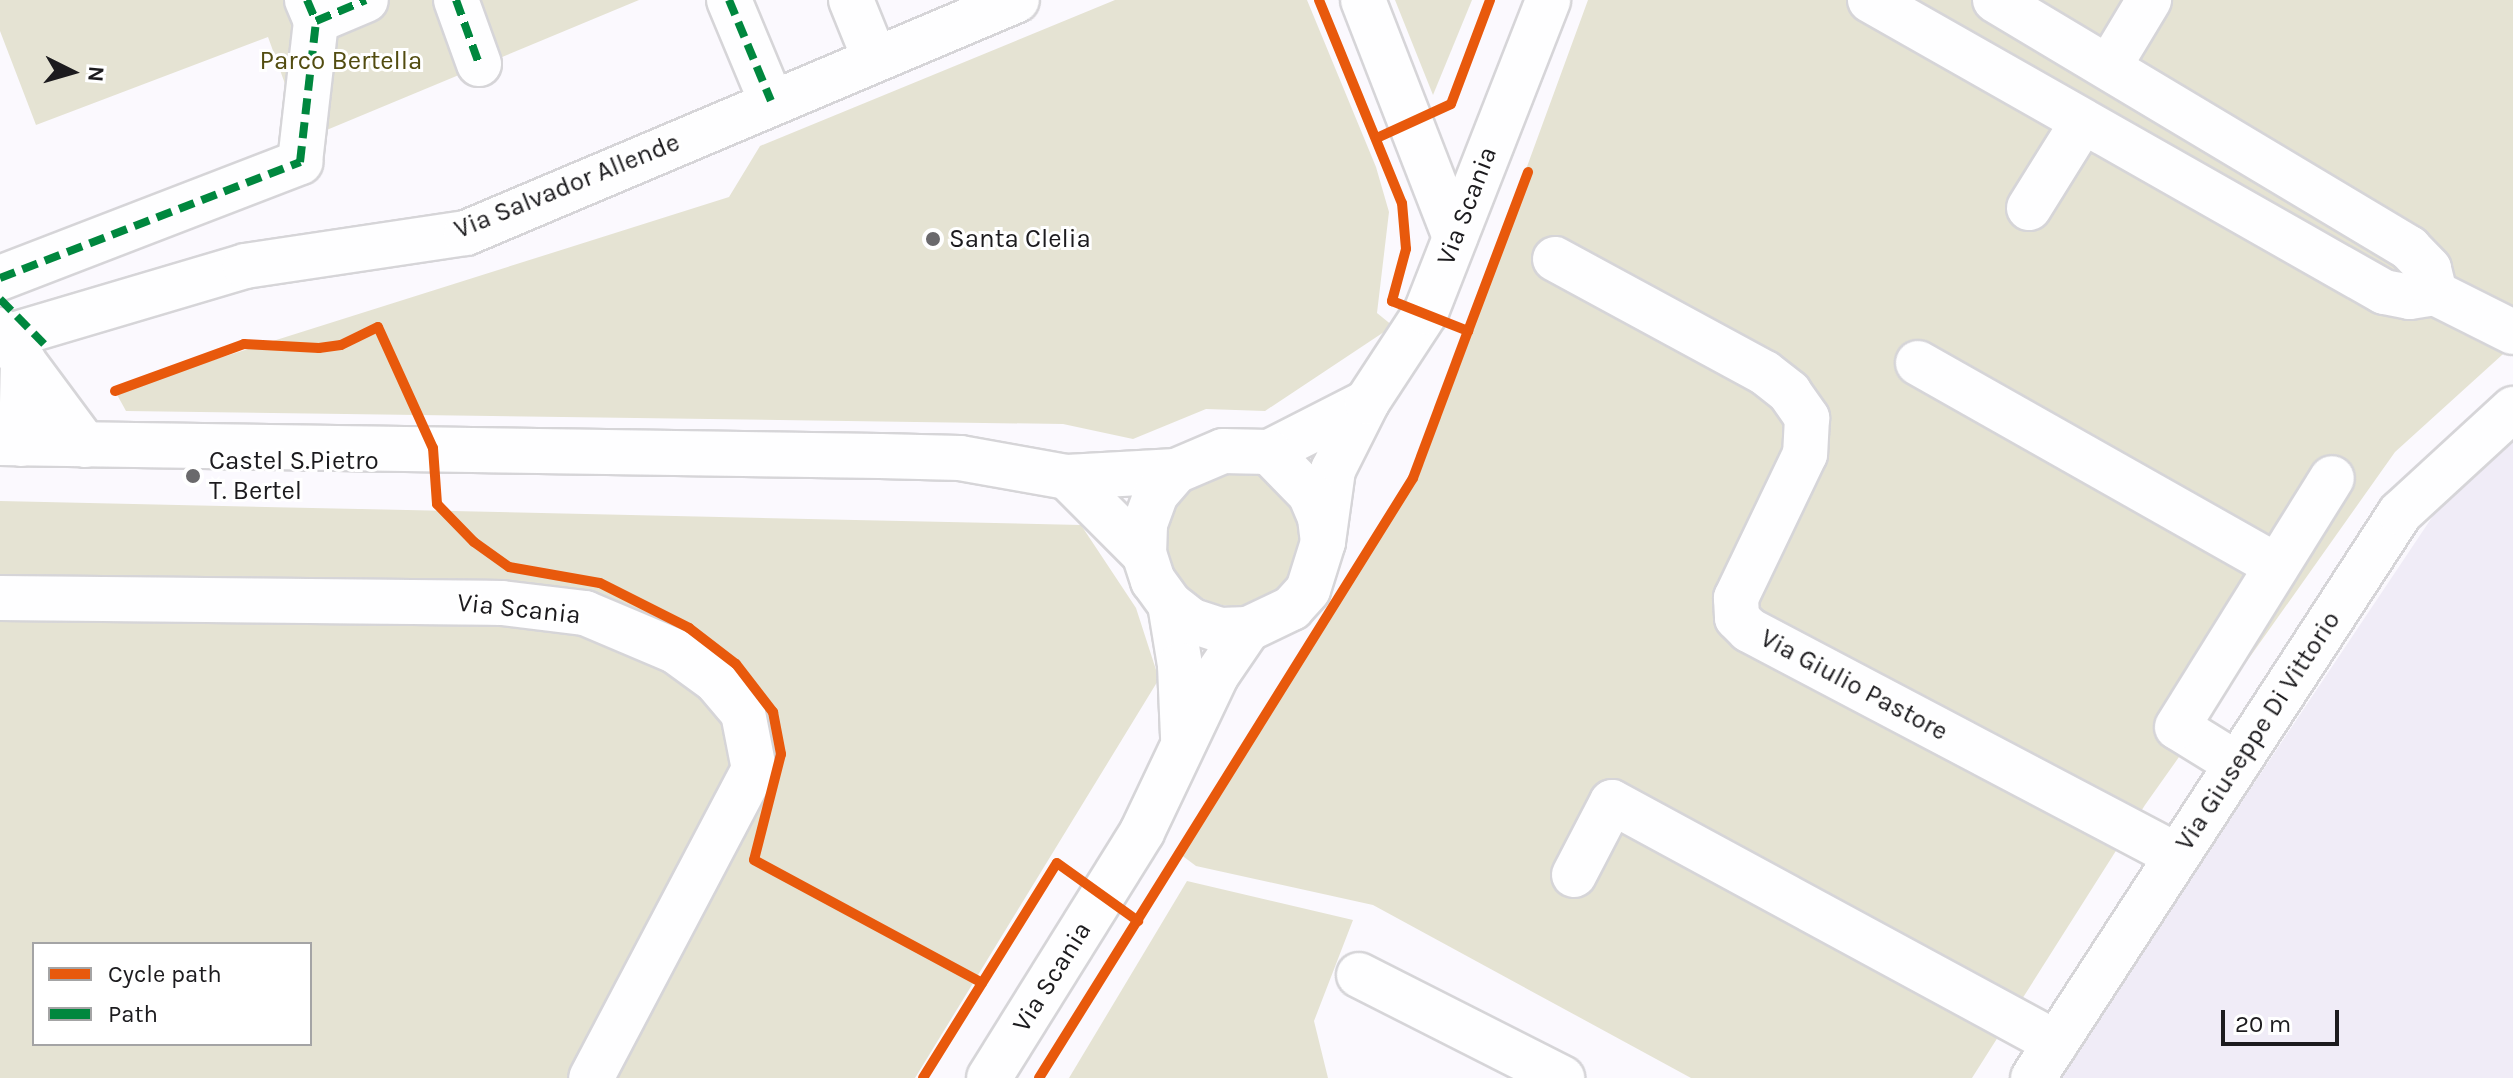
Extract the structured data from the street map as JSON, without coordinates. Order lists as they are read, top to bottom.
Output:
{
  "streets": {
    "street": [
      "Via Salvador Allende",
      "Via Scania",
      "Via Giulio Pastore",
      "Via Giuseppe Di Vittorio"
    ]
  },
  "crossings": [
    ["Via Giulio Pastore", "Via Giuseppe Di Vittorio"]
  ],
  "parks": ["Parco Bertella"],
  "places": ["Santa Clelia", "Castel S.Pietro T. Bertel"],
  "legend": ["Cycle path", "Path"],
  "scale_bar": "20 m",
  "north": "right"
}
